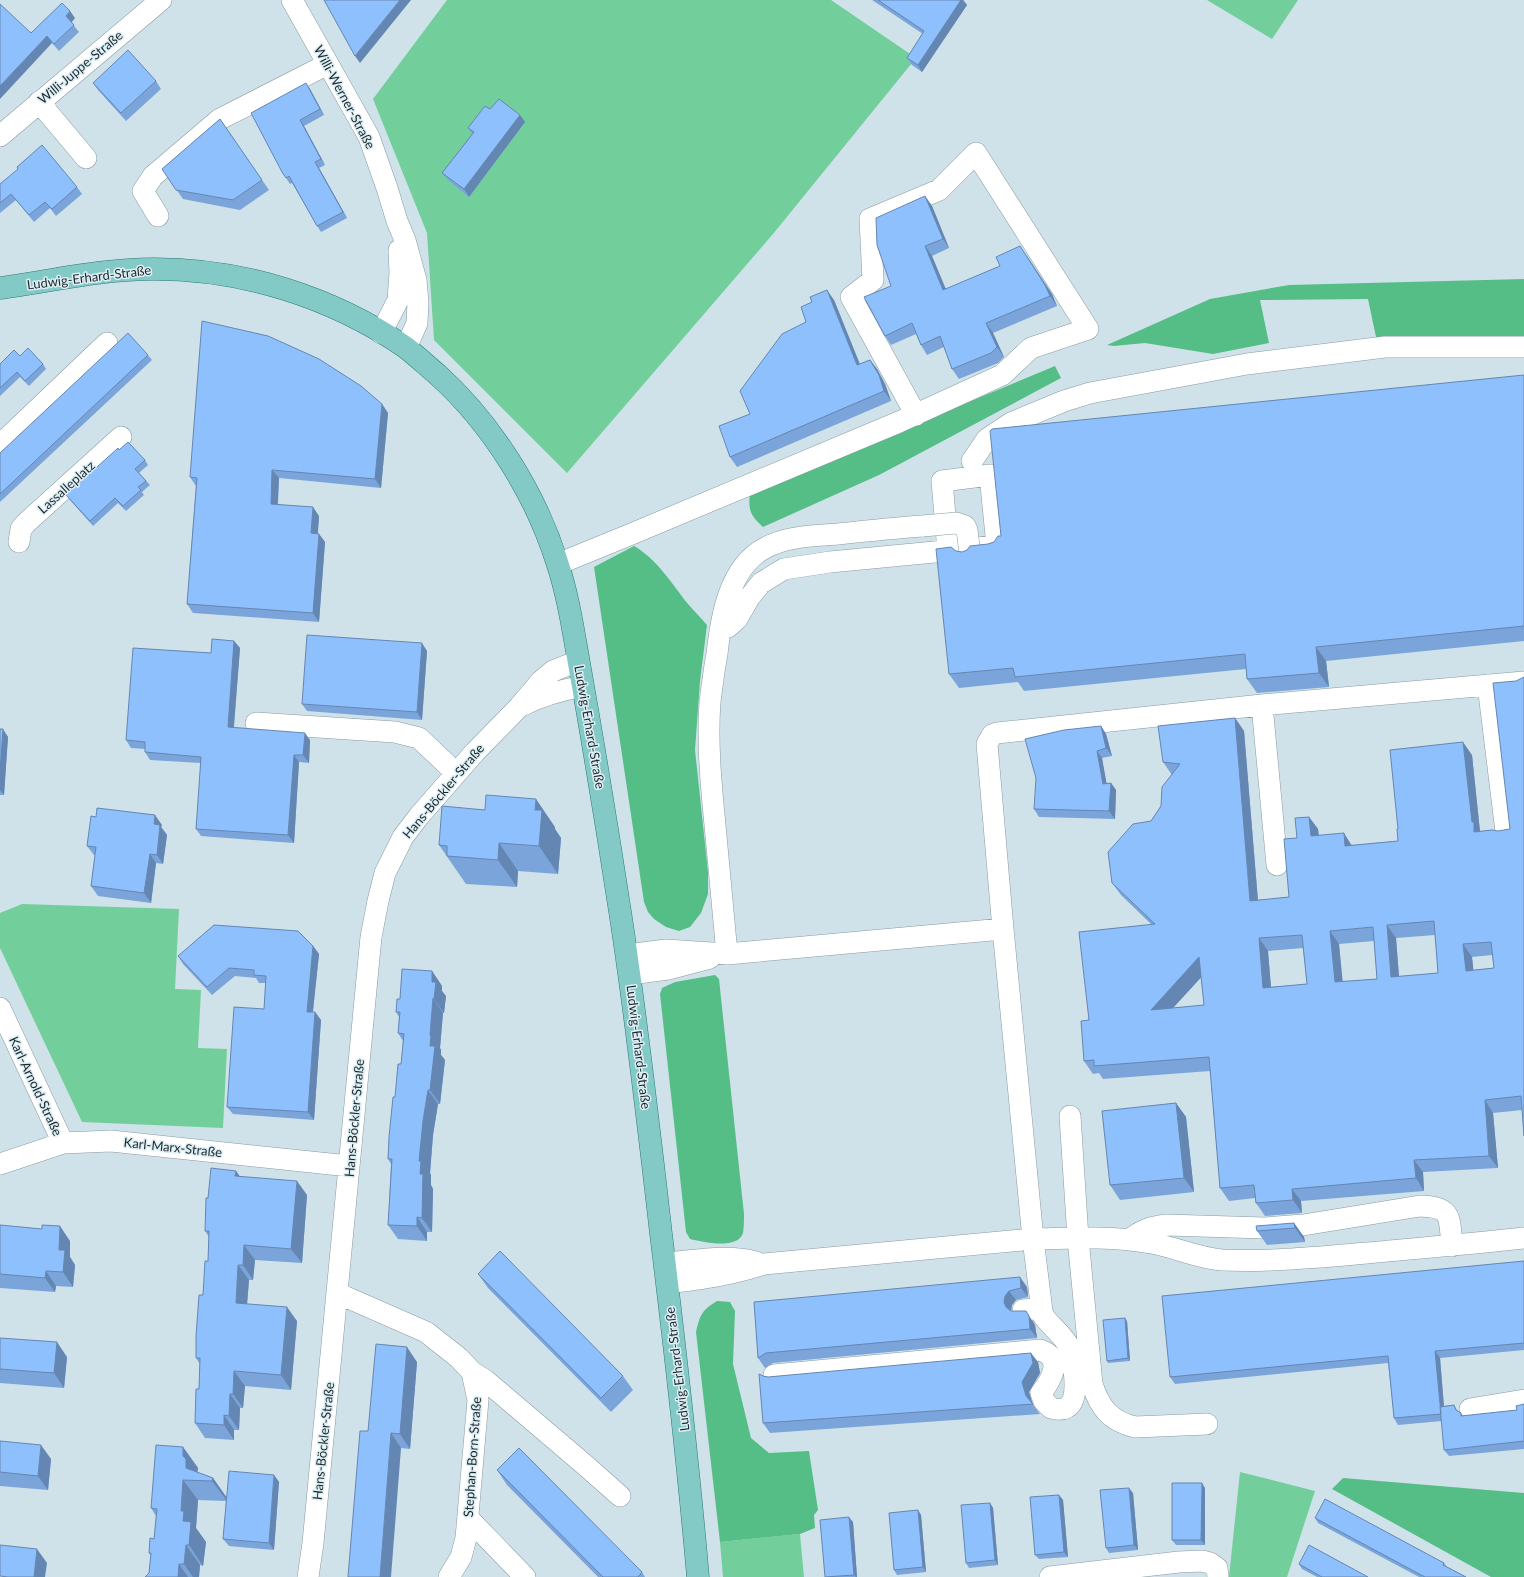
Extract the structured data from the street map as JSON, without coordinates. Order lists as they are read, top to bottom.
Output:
{
  "streets": {
    "main road": ["Ludwig-Erhard-Straße"],
    "street": [
      "Willi-Juppe-Straße",
      "Willi-Werner-Straße",
      "Lassalleplatz",
      "Hans-Böckler-Straße",
      "Karl-Arnold-Straße",
      "Karl-Marx-Straße",
      "Stephan-Born-Straße"
    ]
  },
  "crossings": [
    ["Willi-Werner-Straße", "Ludwig-Erhard-Straße"],
    ["Ludwig-Erhard-Straße", "Hans-Böckler-Straße"],
    ["Hans-Böckler-Straße", "Karl-Marx-Straße"],
    ["Karl-Arnold-Straße", "Karl-Marx-Straße"]
  ]
}
